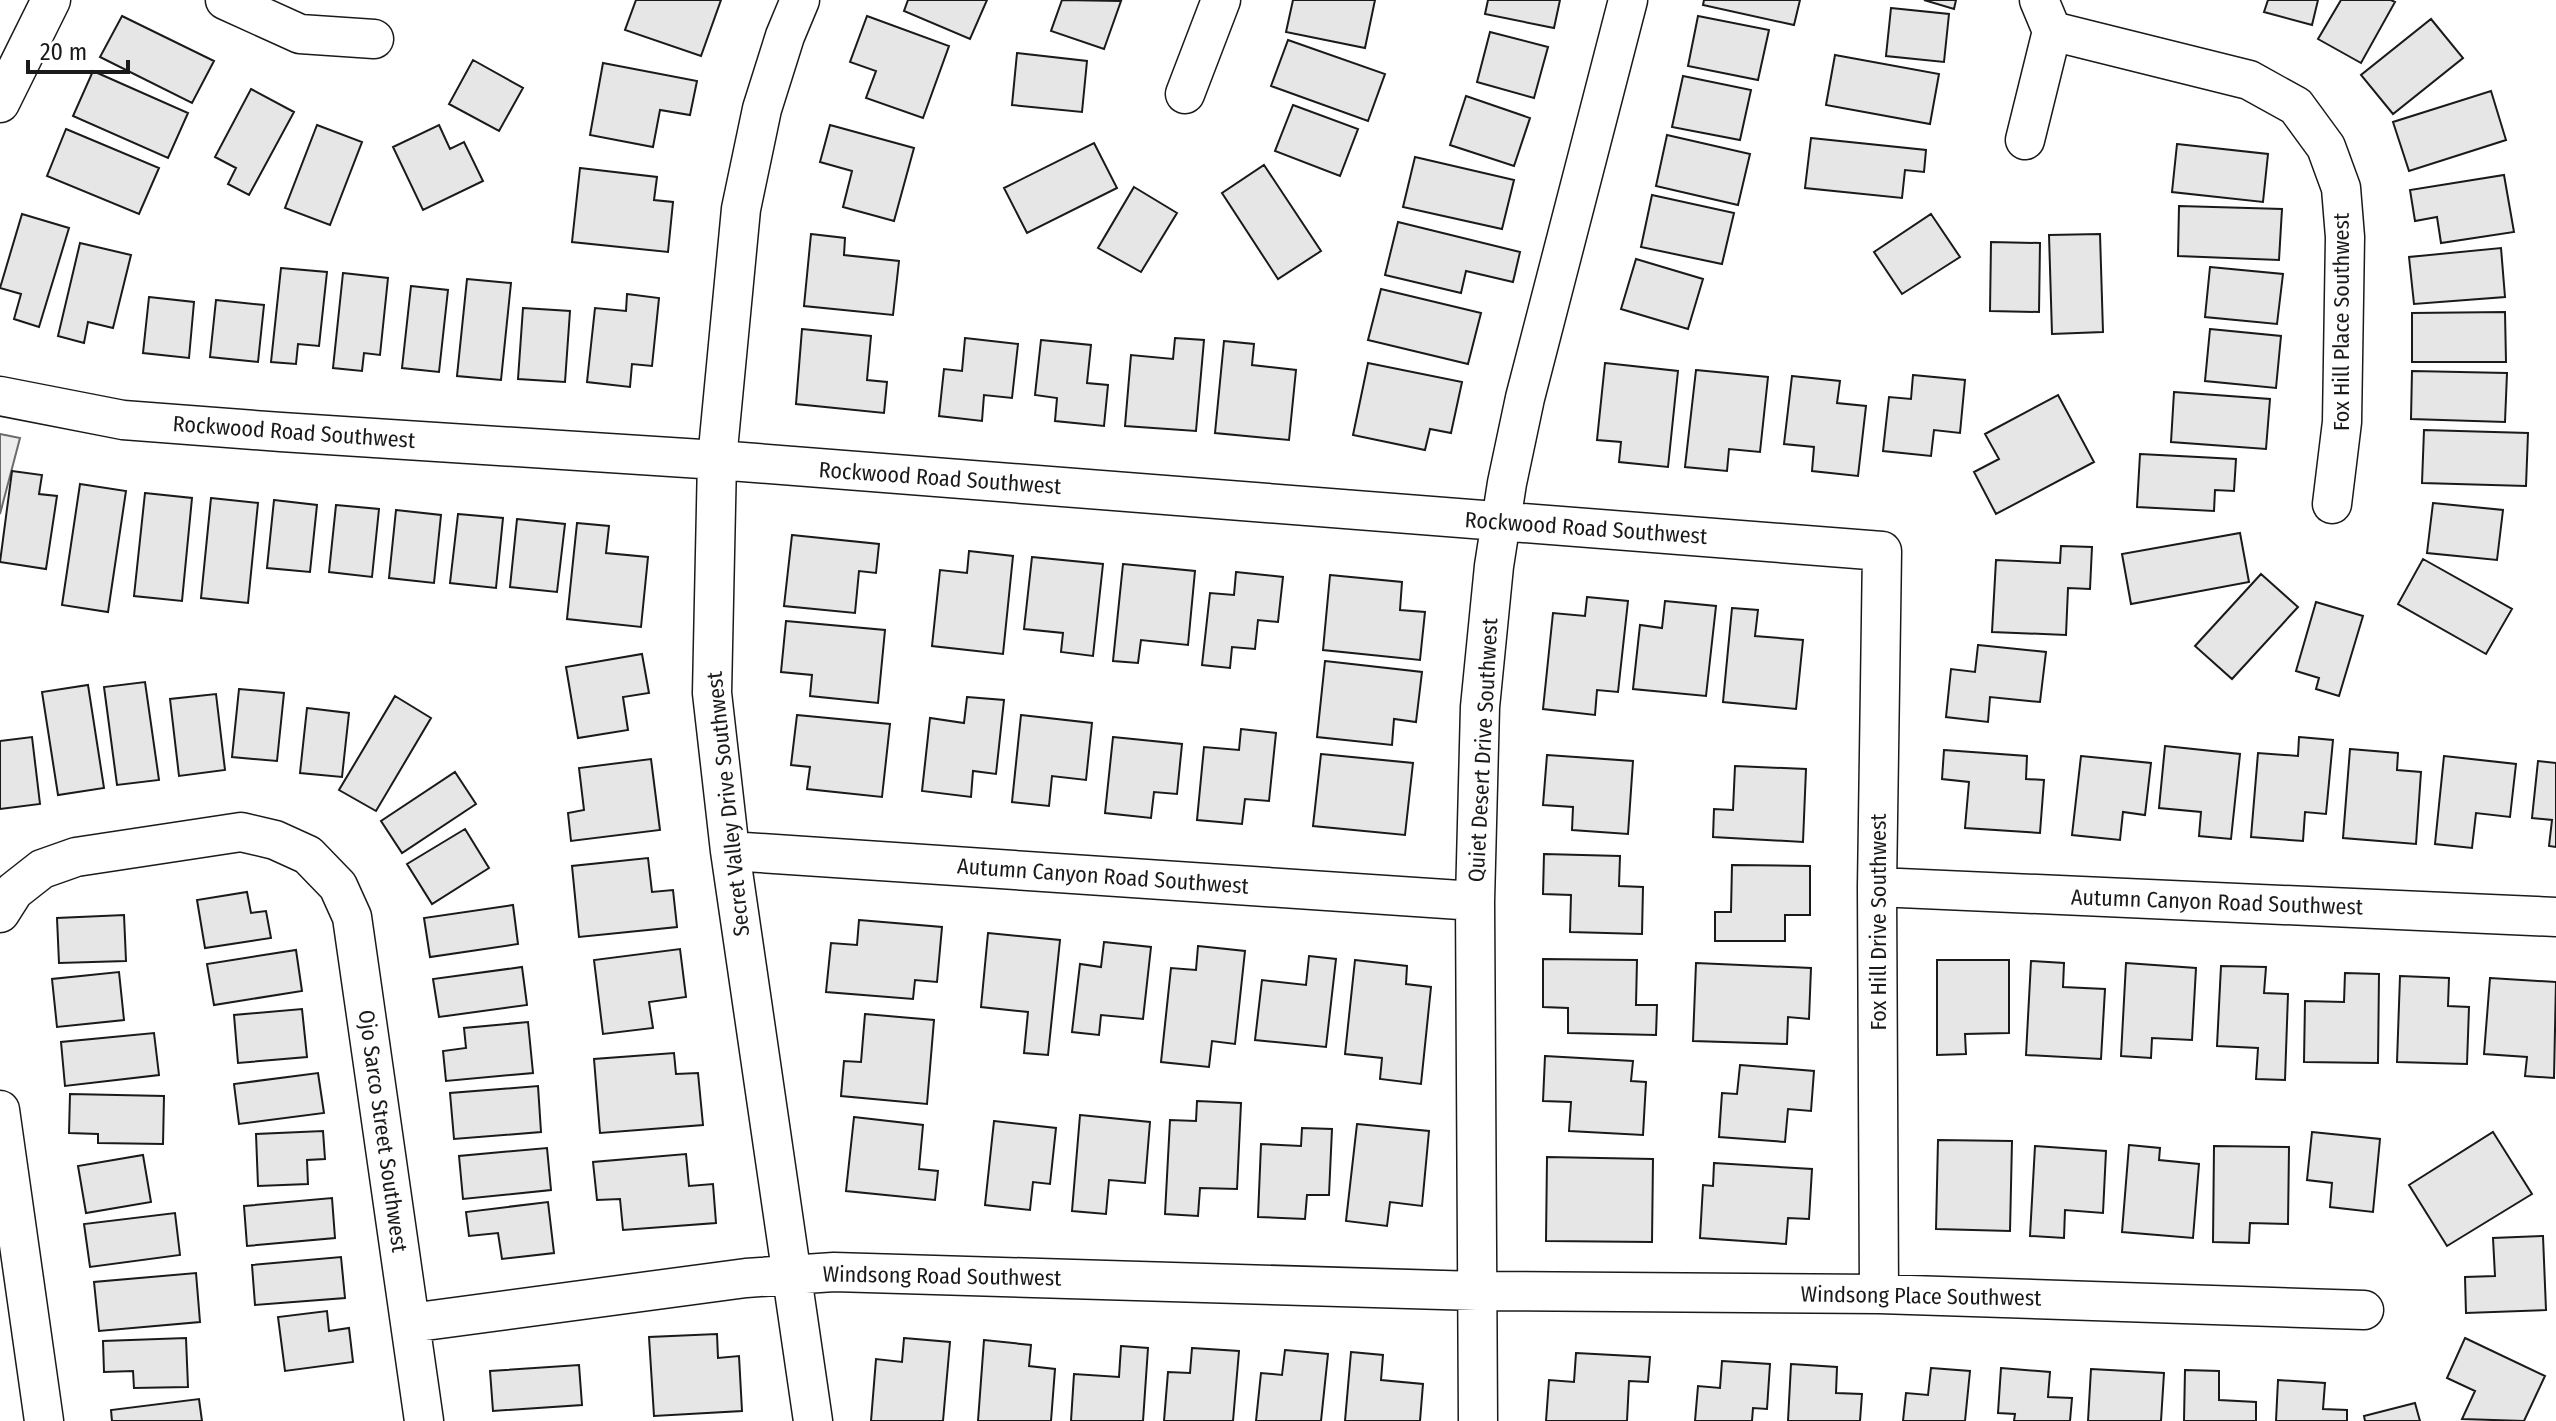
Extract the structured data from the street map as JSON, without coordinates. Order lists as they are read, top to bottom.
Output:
{
  "streets": {
    "street": [
      "Fox Hill Place Southwest",
      "Rockwood Road Southwest",
      "Quiet Desert Drive Southwest",
      "Secret Valley Drive Southwest",
      "Autumn Canyon Road Southwest",
      "Fox Hill Drive Southwest",
      "Ojo Sarco Street Southwest",
      "Windsong Road Southwest",
      "Windsong Place Southwest"
    ]
  },
  "crossings": [
    ["Rockwood Road Southwest", "Quiet Desert Drive Southwest"],
    ["Rockwood Road Southwest", "Secret Valley Drive Southwest"],
    ["Rockwood Road Southwest", "Fox Hill Drive Southwest"],
    ["Quiet Desert Drive Southwest", "Autumn Canyon Road Southwest"],
    ["Quiet Desert Drive Southwest", "Windsong Road Southwest"],
    ["Quiet Desert Drive Southwest", "Windsong Place Southwest"],
    ["Secret Valley Drive Southwest", "Autumn Canyon Road Southwest"],
    ["Secret Valley Drive Southwest", "Windsong Road Southwest"],
    ["Autumn Canyon Road Southwest", "Fox Hill Drive Southwest"],
    ["Fox Hill Drive Southwest", "Windsong Place Southwest"],
    ["Ojo Sarco Street Southwest", "Windsong Road Southwest"],
    ["Windsong Road Southwest", "Windsong Place Southwest"]
  ],
  "scale_bar": "20 m"
}
